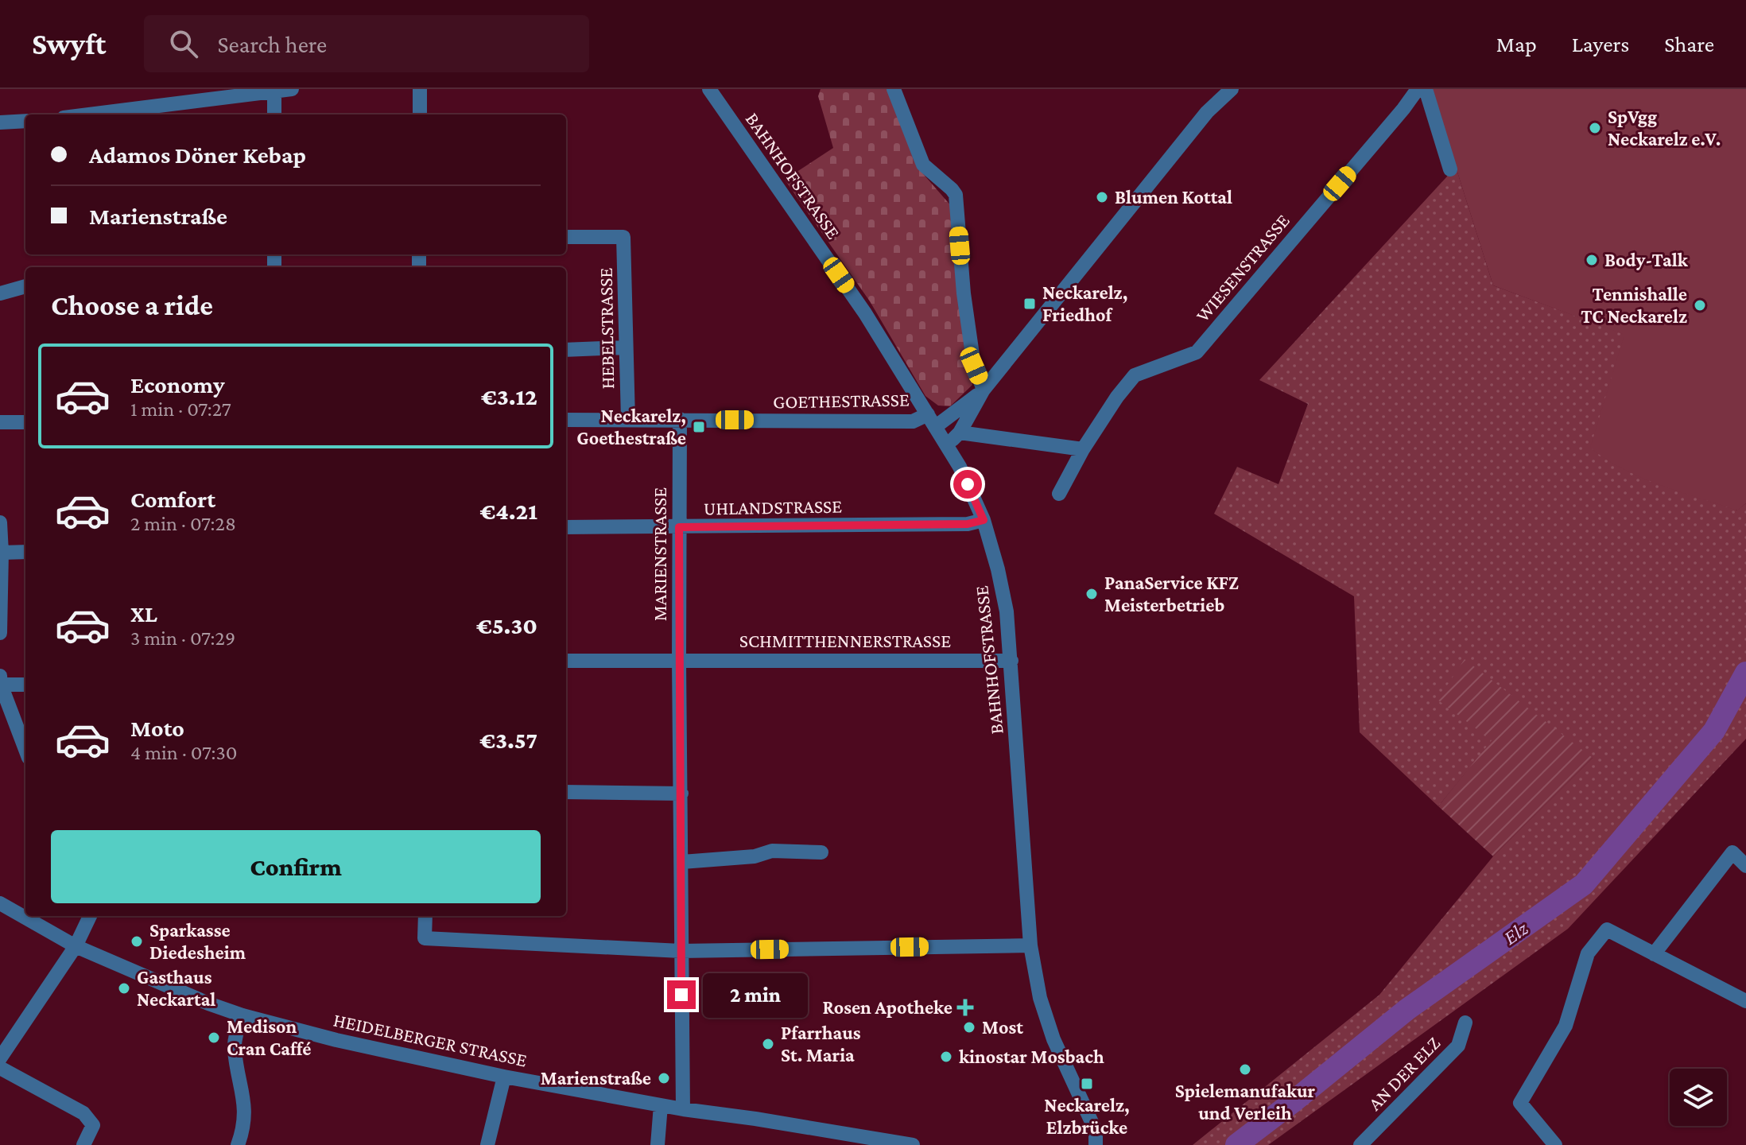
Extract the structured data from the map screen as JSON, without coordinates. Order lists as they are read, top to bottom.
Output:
{
  "streets": {
    "street": [
      "BAHNHOFSTRASSE",
      "WIESENSTRASSE",
      "HEBELSTRASSE",
      "GOETHESTRASSE",
      "UHLANDSTRASSE",
      "MARIENSTRASSE",
      "SCHMITTHENNERSTRASSE",
      "HEIDELBERGER STRASSE",
      "AN DER ELZ"
    ]
  },
  "crossings": [
    ["BAHNHOFSTRASSE", "GOETHESTRASSE"],
    ["BAHNHOFSTRASSE", "UHLANDSTRASSE"],
    ["BAHNHOFSTRASSE", "SCHMITTHENNERSTRASSE"],
    ["HEBELSTRASSE", "GOETHESTRASSE"],
    ["GOETHESTRASSE", "MARIENSTRASSE"],
    ["UHLANDSTRASSE", "MARIENSTRASSE"],
    ["MARIENSTRASSE", "SCHMITTHENNERSTRASSE"],
    ["MARIENSTRASSE", "HEIDELBERGER STRASSE"]
  ],
  "water": ["Elz"],
  "places": {
    "other": [
      "SpVgg Neckarelz e.V.",
      "Blumen Kottal",
      "Body-Talk",
      "Tennishalle TC Neckarelz",
      "PanaService KFZ Meisterbetrieb",
      "Sparkasse Diedesheim",
      "Gasthaus Neckartal",
      "Most",
      "Medison Cran Caffé",
      "Pfarrhaus St. Maria",
      "kinostar Mosbach",
      "Spielemanufakur und Verleih",
      "Marienstraße"
    ],
    "transit": ["Neckarelz, Friedhof", "Neckarelz, Goethestraße", "Neckarelz, Elzbrücke"],
    "health": ["Rosen Apotheke"]
  },
  "page": {
    "header": "Swyft",
    "search": "Search here",
    "nav": ["Map", "Layers", "Share"],
    "banner": ["Adamos Döner Kebap", "Marienstraße"],
    "heading": "Choose a ride",
    "list": [
      {
        "name": "Economy",
        "note": "1 min · 07:27",
        "value": "€3.12"
      },
      {
        "name": "Comfort",
        "note": "2 min · 07:28",
        "value": "€4.21"
      },
      {
        "name": "XL",
        "note": "3 min · 07:29",
        "value": "€5.30"
      },
      {
        "name": "Moto",
        "note": "4 min · 07:30",
        "value": "€3.57"
      }
    ],
    "buttons": "Confirm",
    "bubble": "2 min"
  }
}
